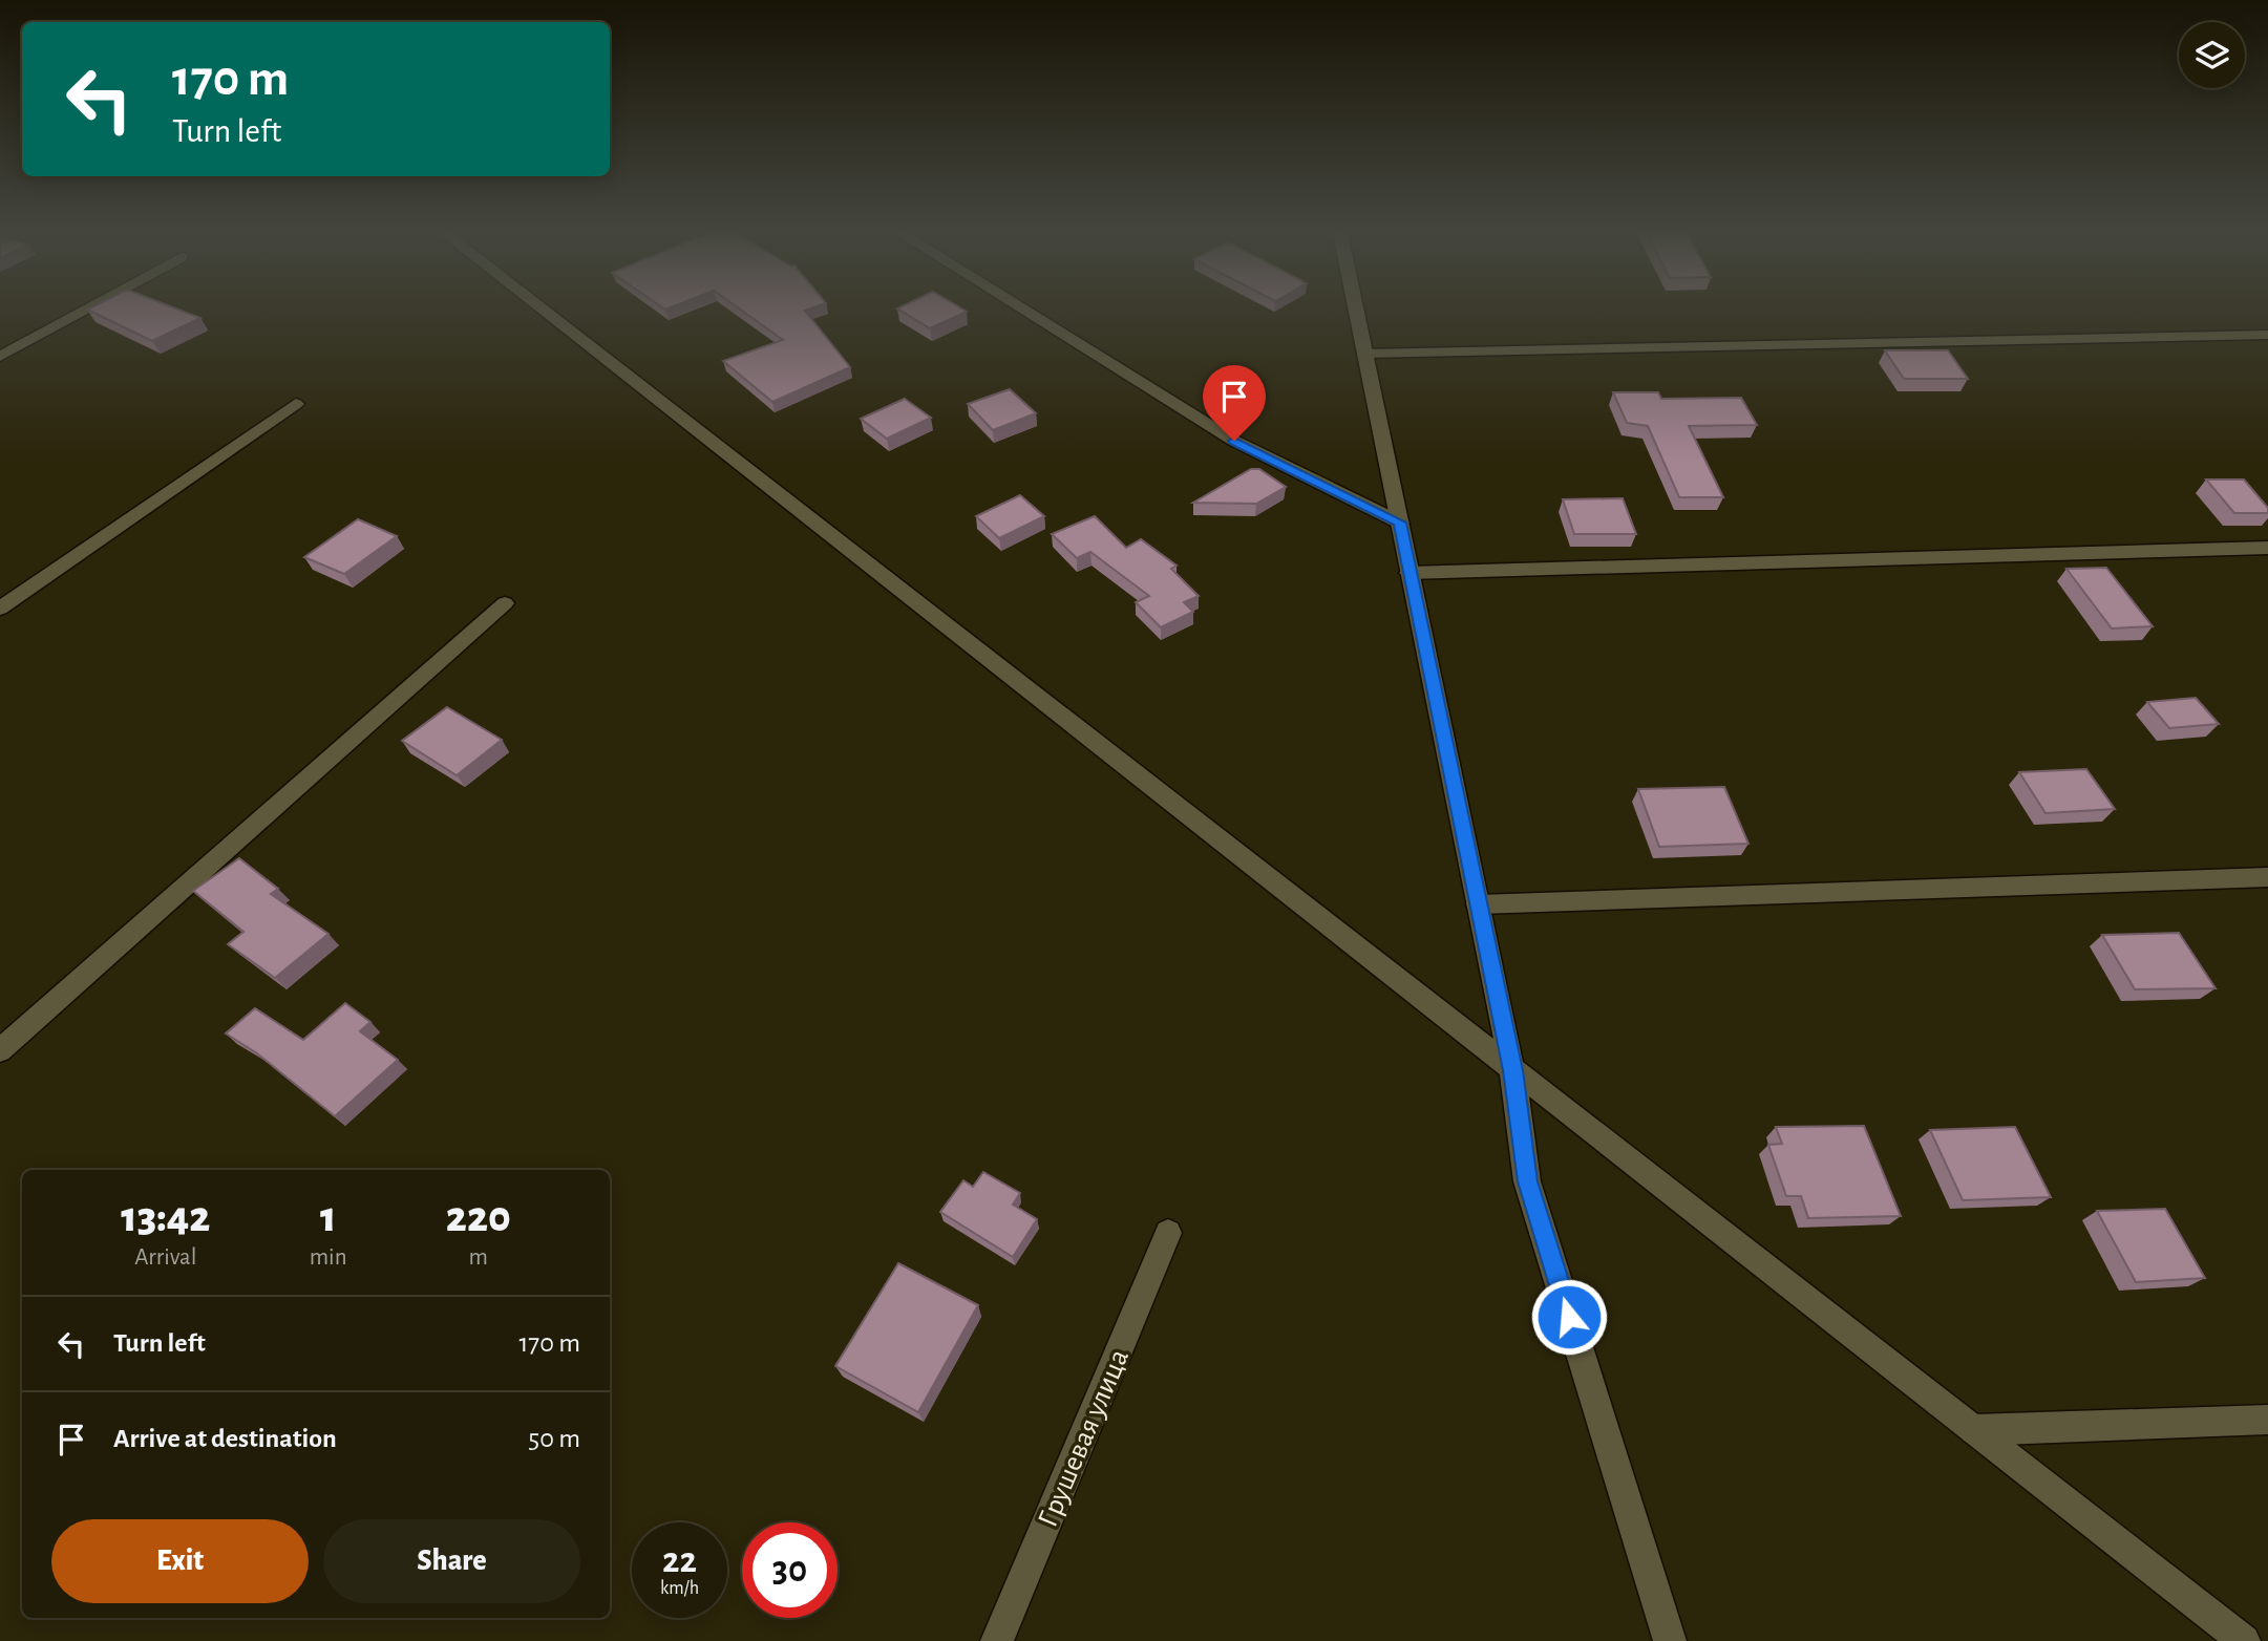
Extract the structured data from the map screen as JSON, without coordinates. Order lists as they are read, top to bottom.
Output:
{
  "streets": {
    "street": ["Грушевая улица"]
  },
  "page": {
    "turn": ["170 m", "Turn left"],
    "eta": [
      "13:42",
      "Arrival",
      "1",
      "min",
      "220",
      "m"
    ],
    "list": [
      {
        "name": "Turn left",
        "value": "170 m"
      },
      {
        "name": "Arrive at destination",
        "value": "50 m"
      }
    ],
    "buttons": ["Exit", "Share"],
    "speed": "22 km/h",
    "limit": "30"
  }
}
